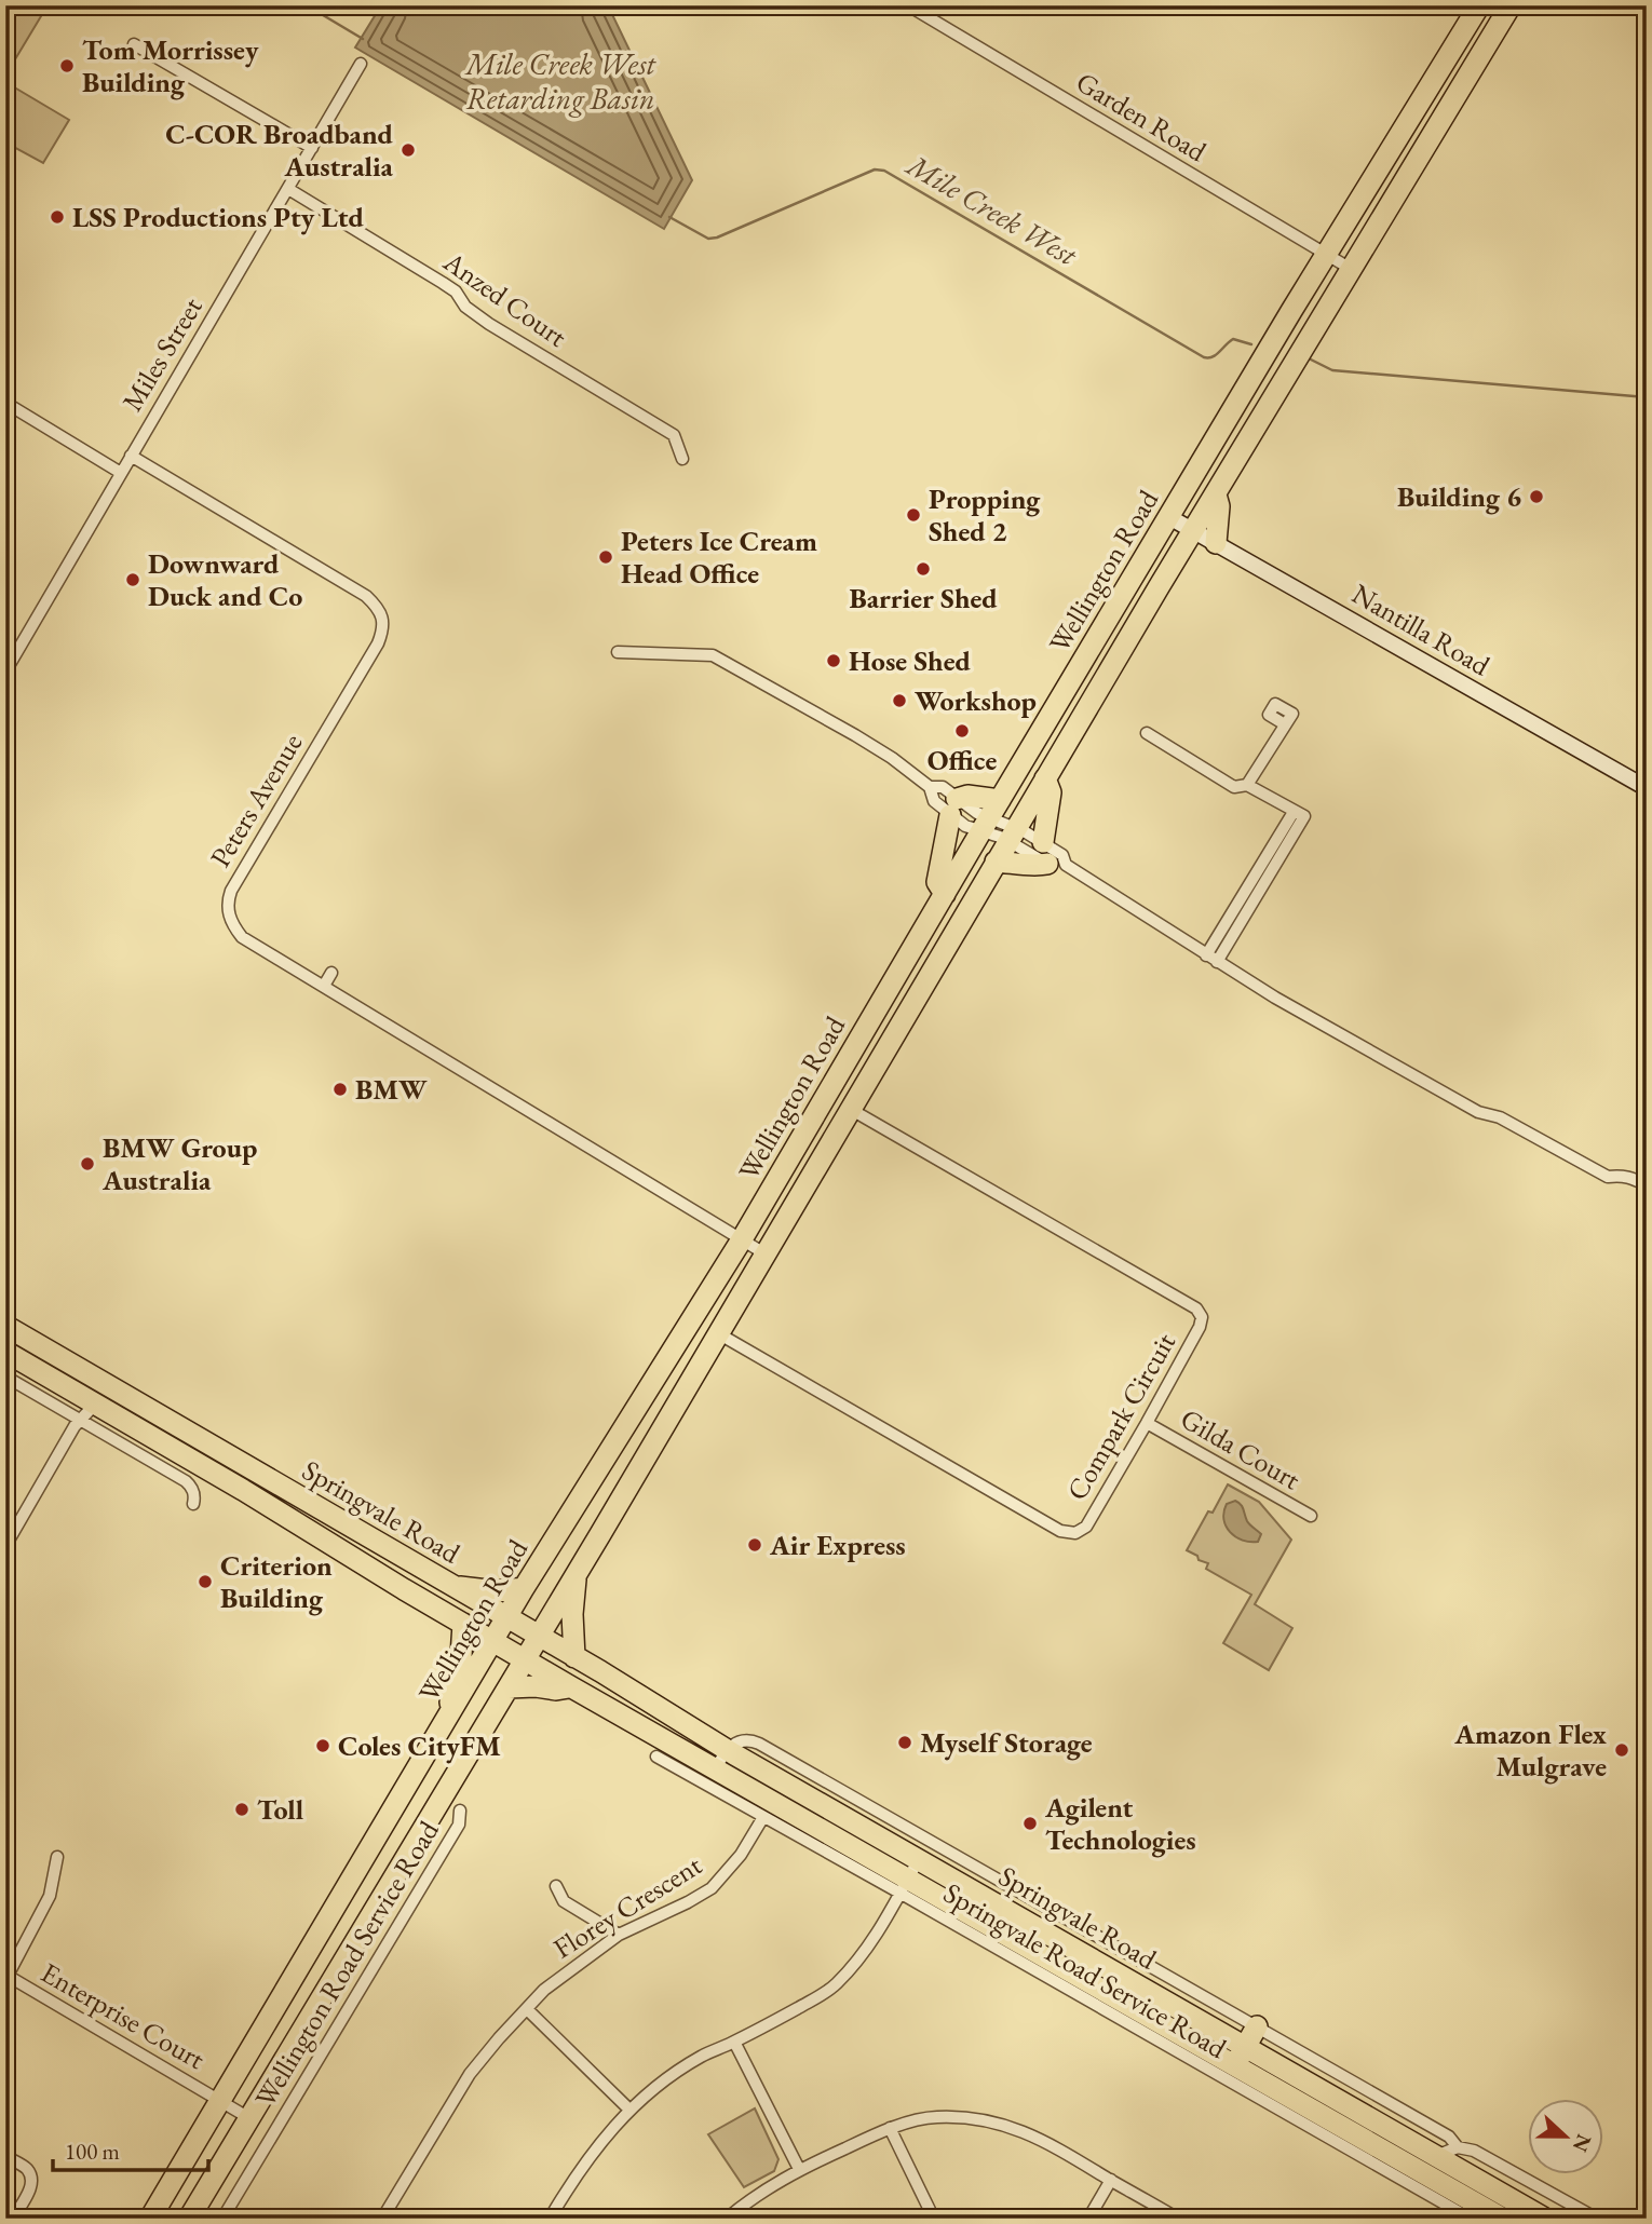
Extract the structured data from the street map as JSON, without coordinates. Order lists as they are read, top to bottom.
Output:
{
  "streets": {
    "highway": ["Wellington Road", "Springvale Road"],
    "street": [
      "Garden Road",
      "Anzed Court",
      "Miles Street",
      "Nantilla Road",
      "Peters Avenue",
      "Compark Circuit",
      "Gilda Court",
      "Florey Crescent",
      "Wellington Road Service Road",
      "Springvale Road Service Road",
      "Enterprise Court"
    ]
  },
  "crossings": [
    ["Garden Road", "Wellington Road"],
    ["Anzed Court", "Miles Street"],
    ["Miles Street", "Peters Avenue"],
    ["Wellington Road", "Peters Avenue"],
    ["Wellington Road", "Compark Circuit"],
    ["Wellington Road", "Springvale Road"],
    ["Wellington Road", "Enterprise Court"],
    ["Compark Circuit", "Gilda Court"],
    ["Springvale Road", "Springvale Road Service Road"],
    ["Florey Crescent", "Springvale Road Service Road"]
  ],
  "water": ["Mile Creek West Retarding Basin", "Mile Creek West"],
  "places": [
    "Tom Morrissey Building",
    "C-COR Broadband Australia",
    "LSS Productions Pty Ltd",
    "Building 6",
    "Propping Shed 2",
    "Peters Ice Cream Head Office",
    "Barrier Shed",
    "Downward Duck and Co",
    "Hose Shed",
    "Workshop",
    "Office",
    "BMW",
    "BMW Group Australia",
    "Air Express",
    "Criterion Building",
    "Myself Storage",
    "Coles CityFM",
    "Amazon Flex Mulgrave",
    "Toll",
    "Agilent Technologies"
  ],
  "scale_bar": "100 m",
  "north": "right"
}
